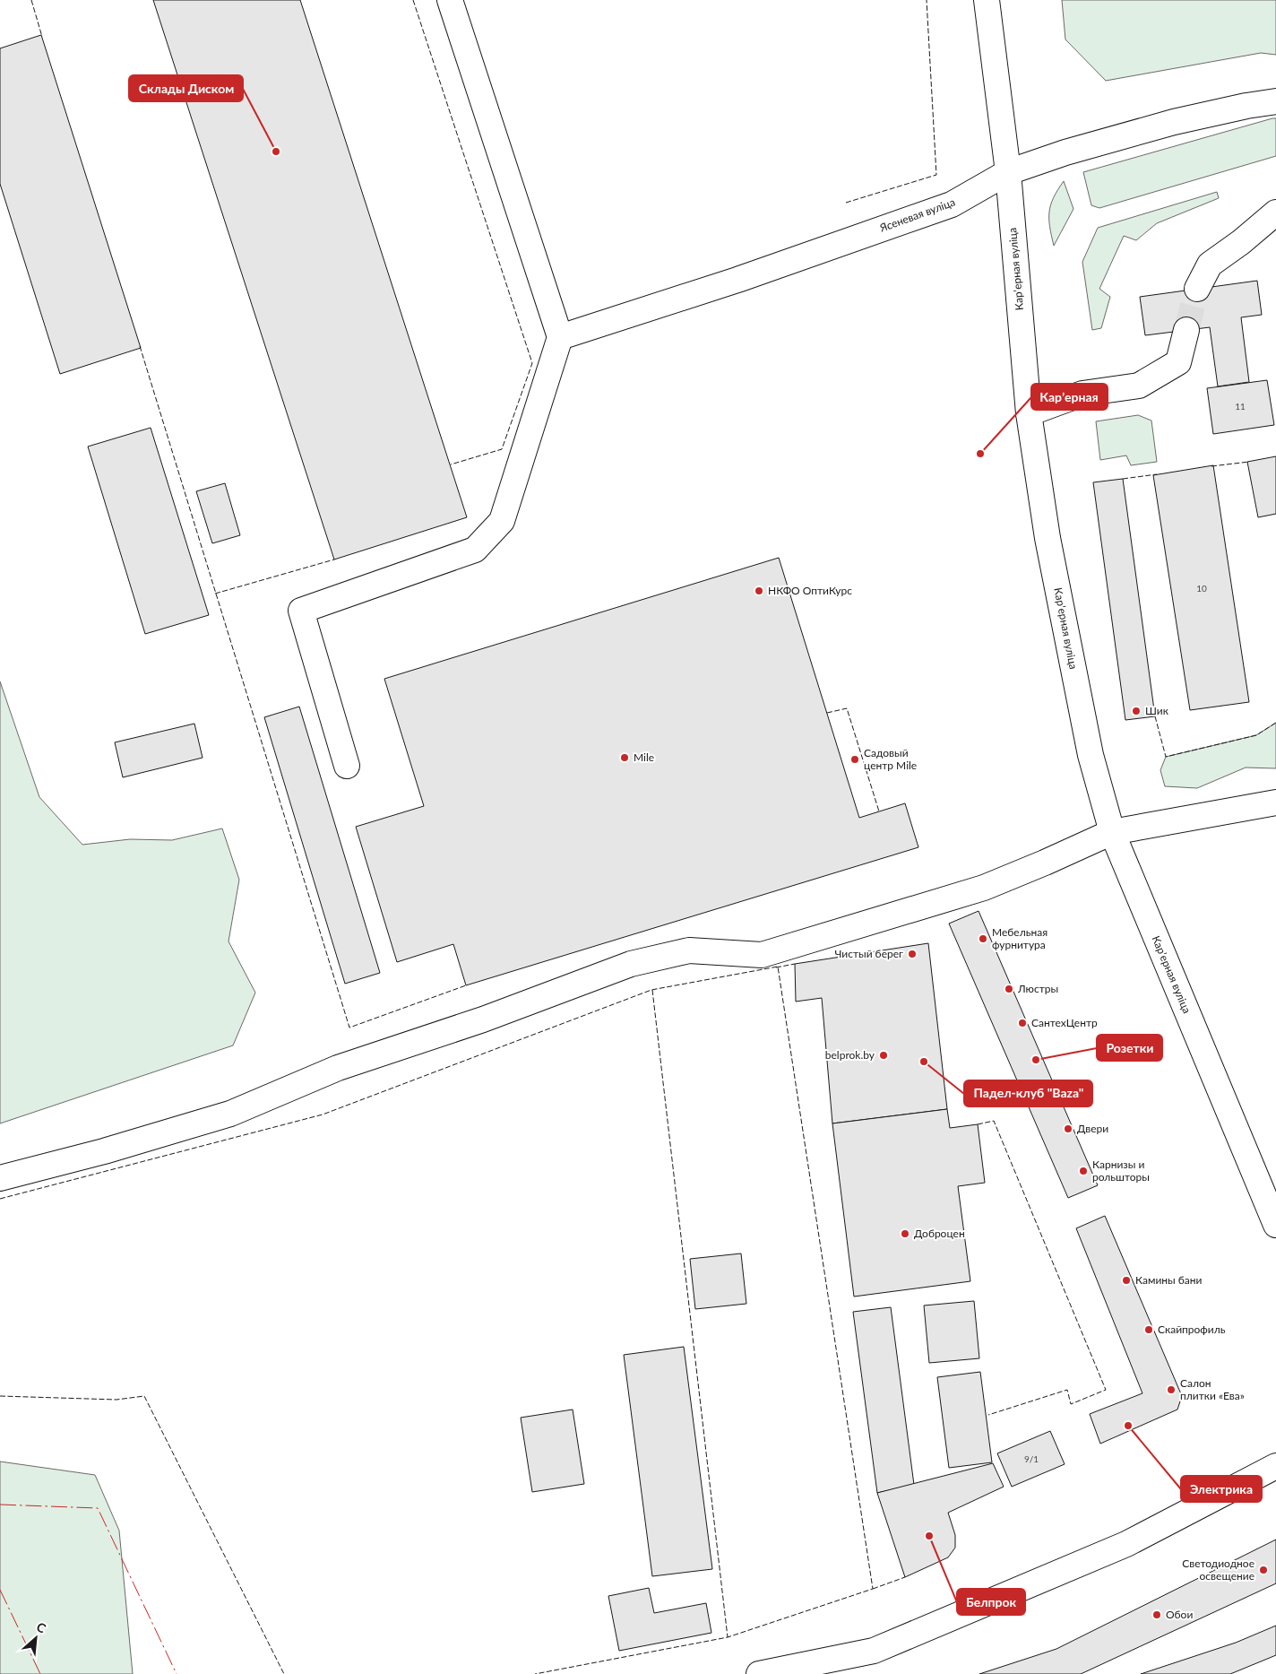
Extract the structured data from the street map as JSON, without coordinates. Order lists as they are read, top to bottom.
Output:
{
  "streets": {
    "street": ["Ясеневая вуліца", "Карʼерная вуліца"]
  },
  "crossings": [
    ["Ясеневая вуліца", "Карʼерная вуліца"]
  ],
  "places": [
    "Склады Диском",
    "Карʼерная",
    "НКФО ОптиКурс",
    "Шик",
    "Mile",
    "Садовый центр Mile",
    "Мебельная фурнитура",
    "Чистый берег",
    "Люстры",
    "СантехЦентр",
    "belprok.by",
    "Розетки",
    "Падел-клуб \"Baza\"",
    "Двери",
    "Карнизы и рольшторы",
    "Доброцен",
    "Камины бани",
    "Скайпрофиль",
    "Салон плитки «Ева»",
    "Электрика",
    "Белпрок",
    "Светодиодное освещение",
    "Обои"
  ],
  "house_numbers": ["11", "10", "9/1"],
  "north": "top right"
}
